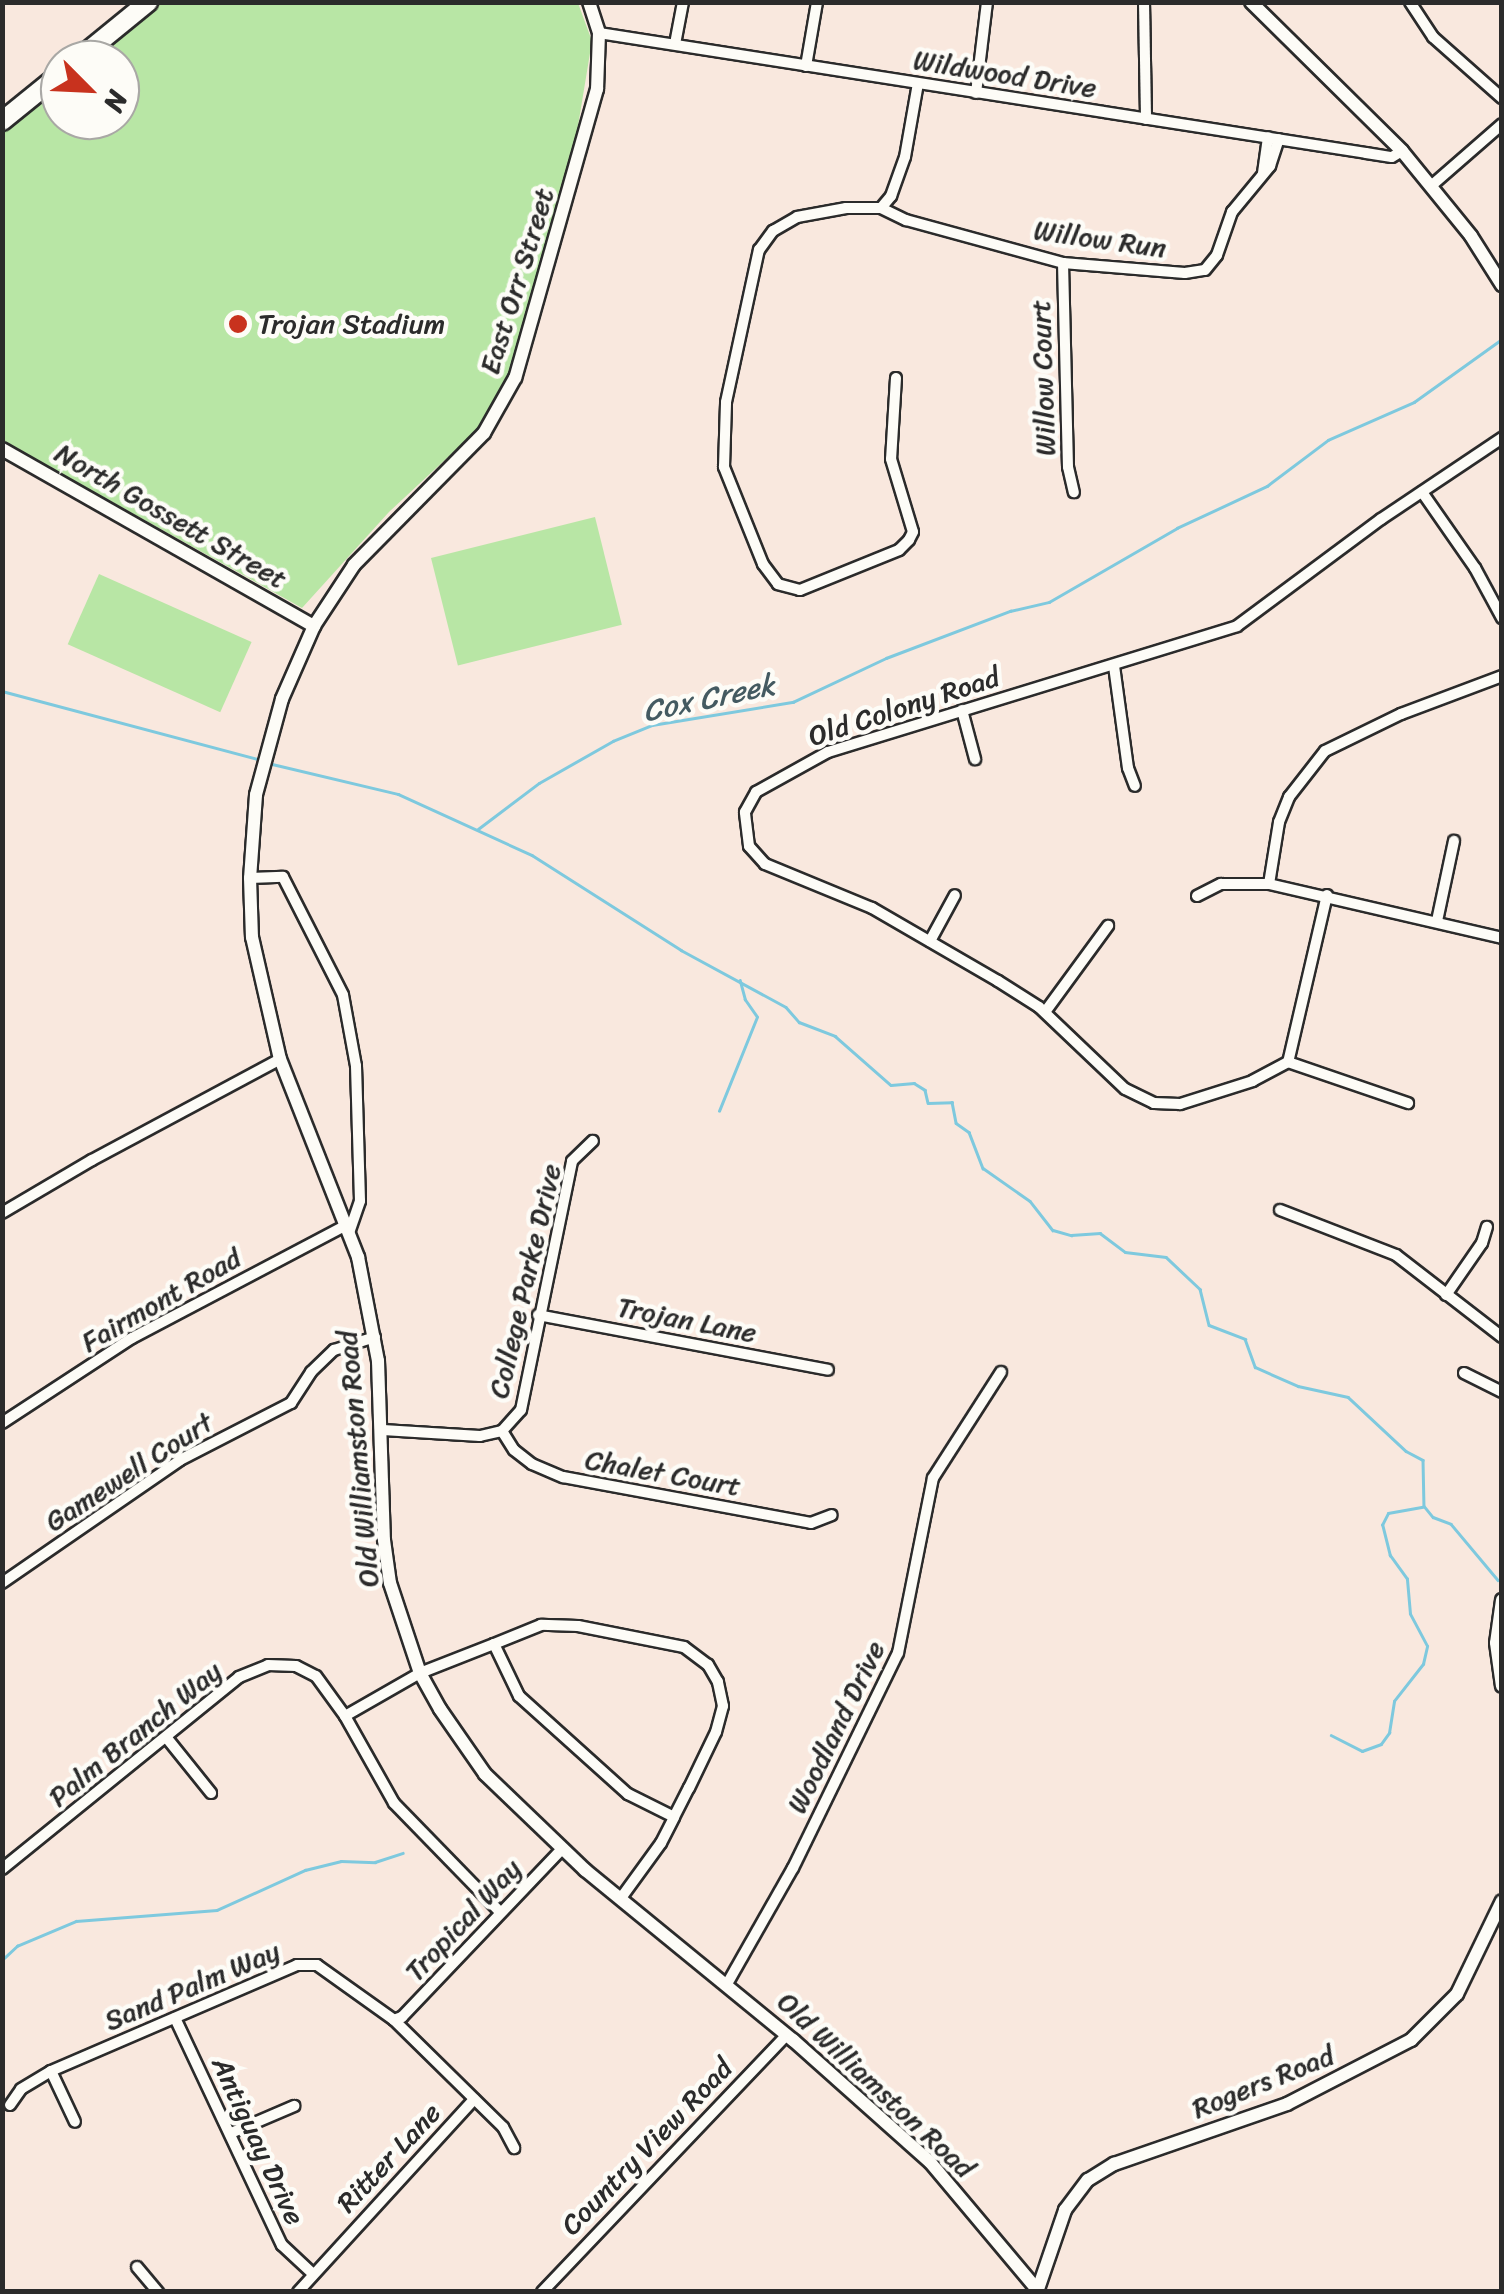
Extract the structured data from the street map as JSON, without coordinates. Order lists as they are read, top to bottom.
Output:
{
  "streets": {
    "street": [
      "Wildwood Drive",
      "Willow Run",
      "East Orr Street",
      "Willow Court",
      "North Gossett Street",
      "Old Colony Road",
      "College Parke Drive",
      "Fairmont Road",
      "Trojan Lane",
      "Old Williamston Road",
      "Gamewell Court",
      "Chalet Court",
      "Woodland Drive",
      "Palm Branch Way",
      "Tropical Way",
      "Sand Palm Way",
      "Rogers Road",
      "Antiguay Drive",
      "Country View Road",
      "Ritter Lane"
    ]
  },
  "crossings": [
    ["Wildwood Drive", "Willow Run"],
    ["Wildwood Drive", "East Orr Street"],
    ["Willow Run", "Willow Court"],
    ["East Orr Street", "North Gossett Street"],
    ["East Orr Street", "Old Williamston Road"],
    ["North Gossett Street", "Old Williamston Road"],
    ["College Parke Drive", "Trojan Lane"],
    ["College Parke Drive", "Old Williamston Road"],
    ["College Parke Drive", "Chalet Court"],
    ["Fairmont Road", "Old Williamston Road"],
    ["Old Williamston Road", "Gamewell Court"],
    ["Old Williamston Road", "Woodland Drive"],
    ["Old Williamston Road", "Tropical Way"],
    ["Old Williamston Road", "Rogers Road"],
    ["Old Williamston Road", "Country View Road"],
    ["Palm Branch Way", "Tropical Way"],
    ["Tropical Way", "Sand Palm Way"],
    ["Sand Palm Way", "Antiguay Drive"],
    ["Sand Palm Way", "Ritter Lane"],
    ["Antiguay Drive", "Ritter Lane"]
  ],
  "water": ["Cox Creek"],
  "places": ["Trojan Stadium"],
  "north": "bottom right"
}
